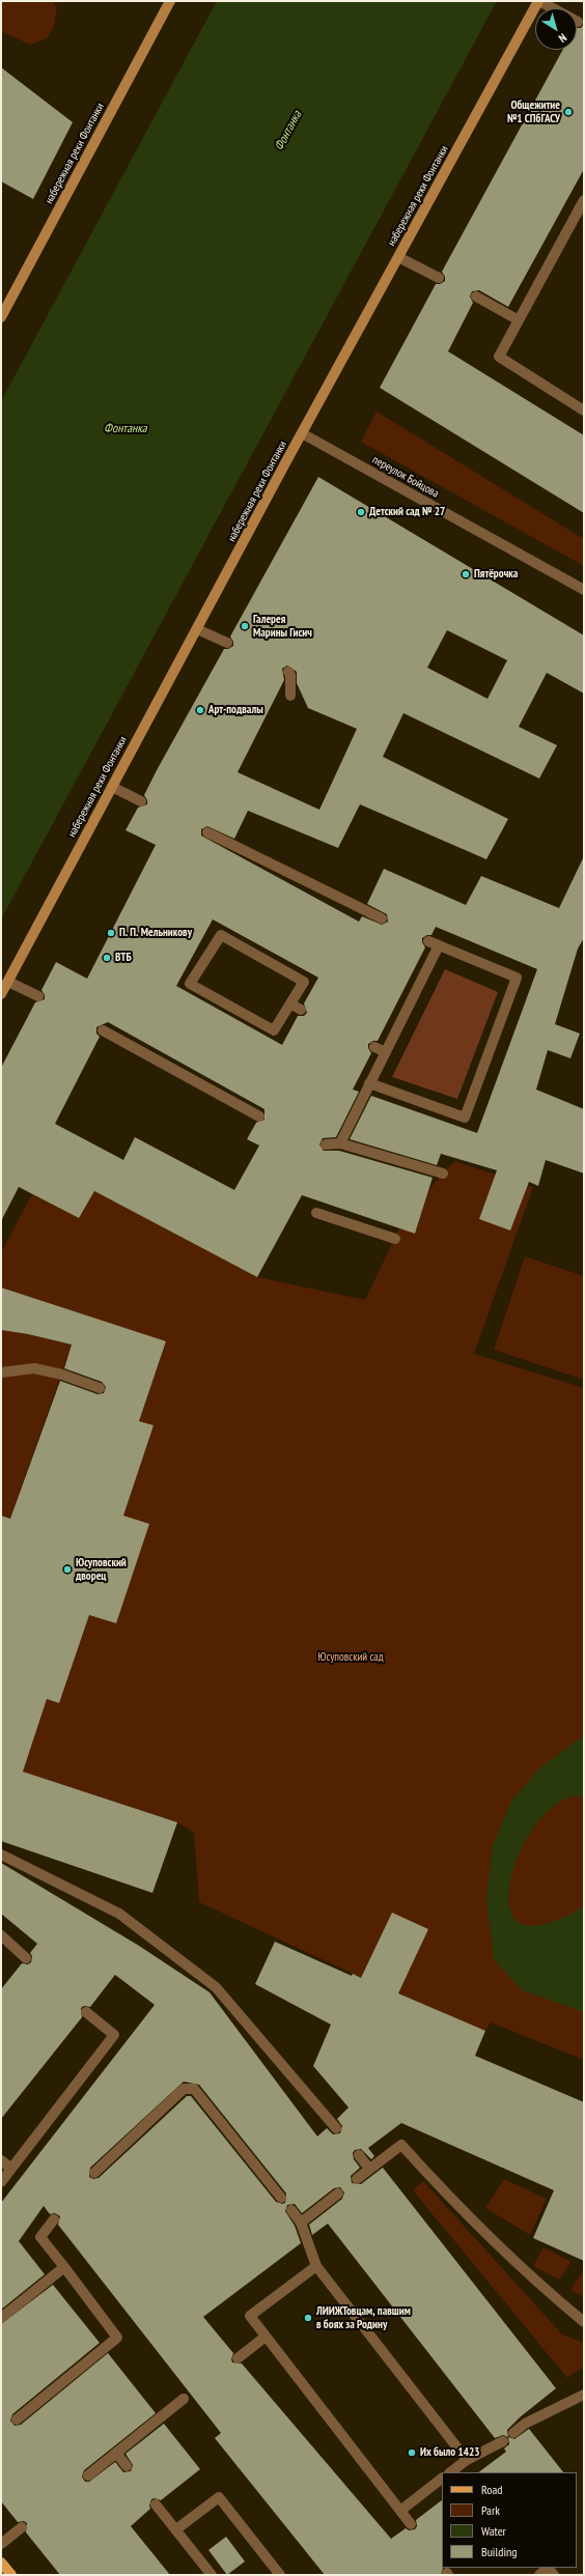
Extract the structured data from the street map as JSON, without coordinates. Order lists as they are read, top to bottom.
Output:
{
  "streets": {
    "street": ["набережная реки Фонтанки", "переулок Бойцова"]
  },
  "crossings": [
    ["набережная реки Фонтанки", "переулок Бойцова"]
  ],
  "water": ["Фонтанка"],
  "parks": ["Юсуповский сад"],
  "places": [
    "Общежитие №1 СПбГАСУ",
    "Детский сад № 27",
    "Пятёрочка",
    "Галерея Марины Гисич",
    "Арт-подвалы",
    "П. П. Мельникову",
    "ВТБ",
    "Юсуповский дворец",
    "ЛИИЖТовцам, павшим в боях за Родину",
    "Их было 1423"
  ],
  "legend": [
    "Road",
    "Park",
    "Water",
    "Building"
  ],
  "north": "bottom right"
}
